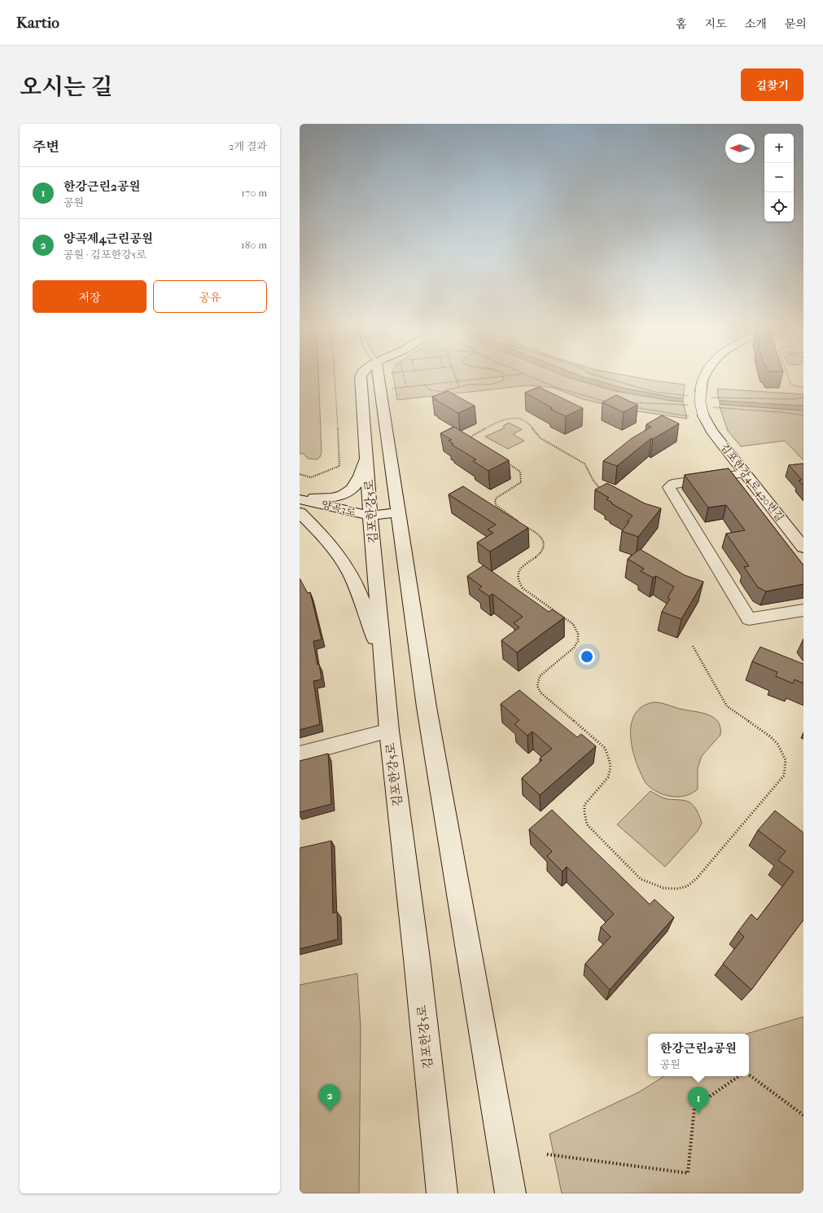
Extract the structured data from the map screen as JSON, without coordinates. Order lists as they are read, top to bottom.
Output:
{
  "streets": {
    "street": ["김포한강4로420번길", "양곡3로", "김포한강5로"]
  },
  "crossings": [
    ["양곡3로", "김포한강5로"]
  ],
  "north": "left",
  "page": {
    "header": "Kartio",
    "nav": [
      "홈",
      "지도",
      "소개",
      "문의"
    ],
    "title": "오시는 길",
    "buttons": [
      "길찾기",
      ["저장", "공유"]
    ],
    "heading": ["주변", "2개 결과"],
    "map_buttons": ["+", "−"],
    "list": [
      {
        "mark": "1",
        "name": "한강근린2공원",
        "note": "공원",
        "value": "170 m"
      },
      {
        "mark": "2",
        "name": "양곡제4근린공원",
        "note": "공원 · 김포한강5로",
        "value": "180 m"
      }
    ],
    "popup": ["한강근린2공원", "공원"],
    "pins": ["2", "1"]
  }
}
